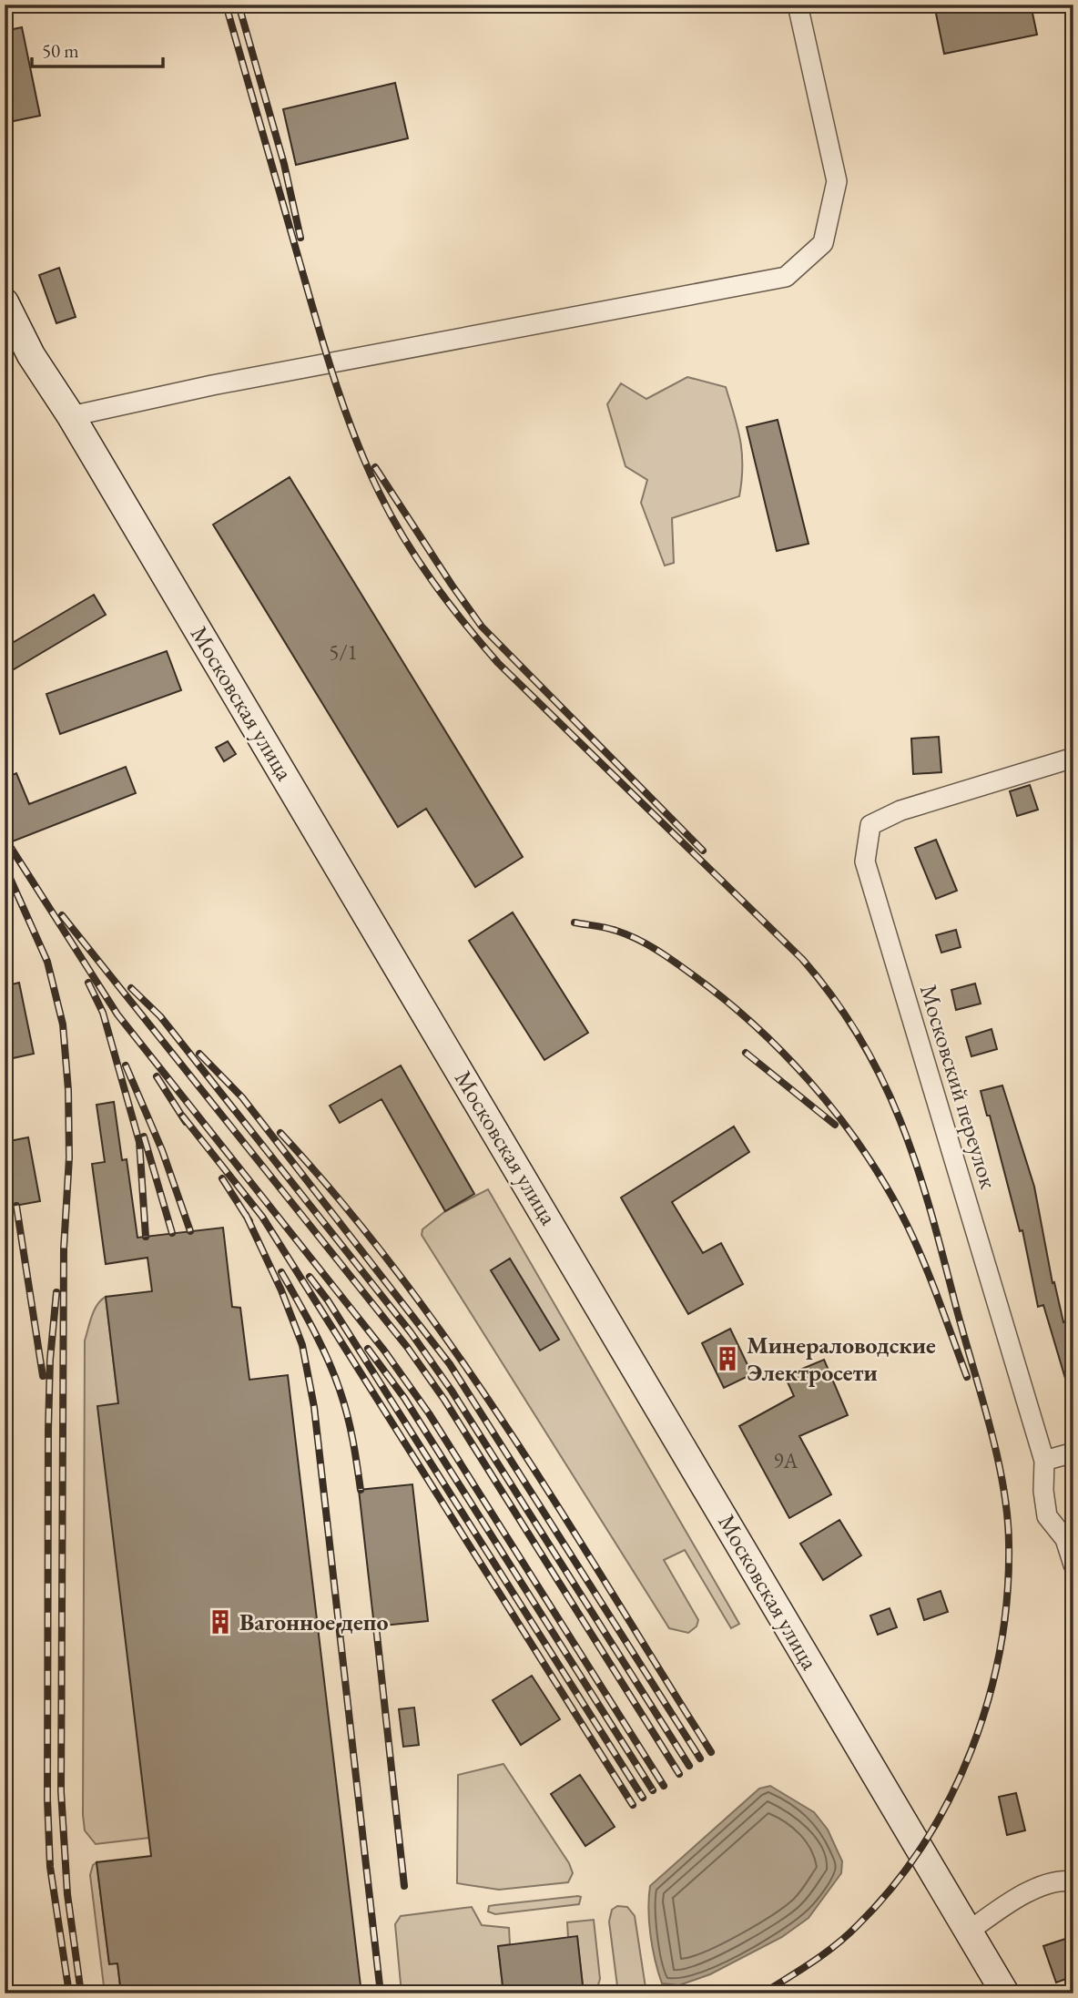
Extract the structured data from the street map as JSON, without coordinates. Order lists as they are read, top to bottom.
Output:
{
  "streets": {
    "street": ["Московская улица", "Московский переулок"]
  },
  "places": {
    "building": ["Минераловодские Электросети", "Вагонное депо"]
  },
  "house_numbers": ["5/1", "9А"],
  "scale_bar": "50 m"
}
